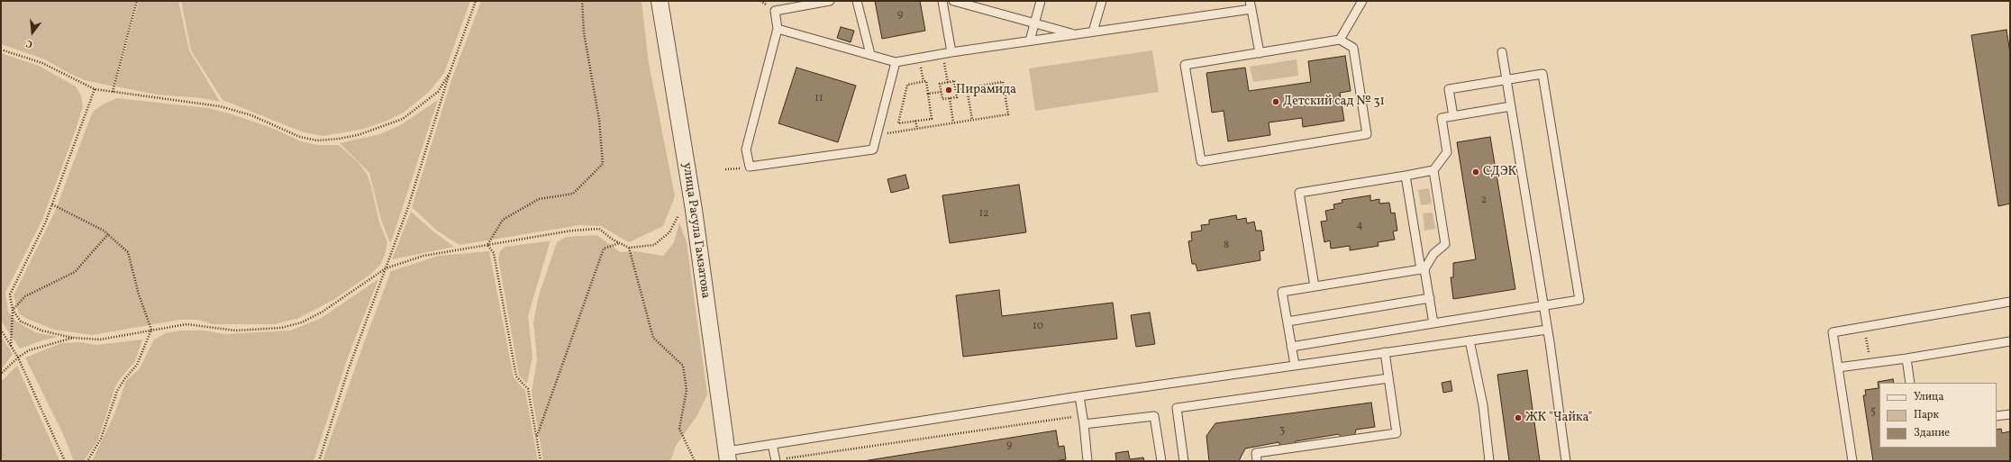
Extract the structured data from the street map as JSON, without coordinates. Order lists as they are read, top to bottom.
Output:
{
  "streets": {
    "street": ["улица Расула Гамзатова"]
  },
  "places": [
    "Пирамида",
    "Детский сад № 31",
    "СДЭК",
    "ЖК \"Чайка\""
  ],
  "house_numbers": [
    "9",
    "11",
    "2",
    "12",
    "4",
    "8",
    "10",
    "5",
    "3",
    "9"
  ],
  "legend": ["Улица", "Парк", "Здание"],
  "north": "bottom"
}
